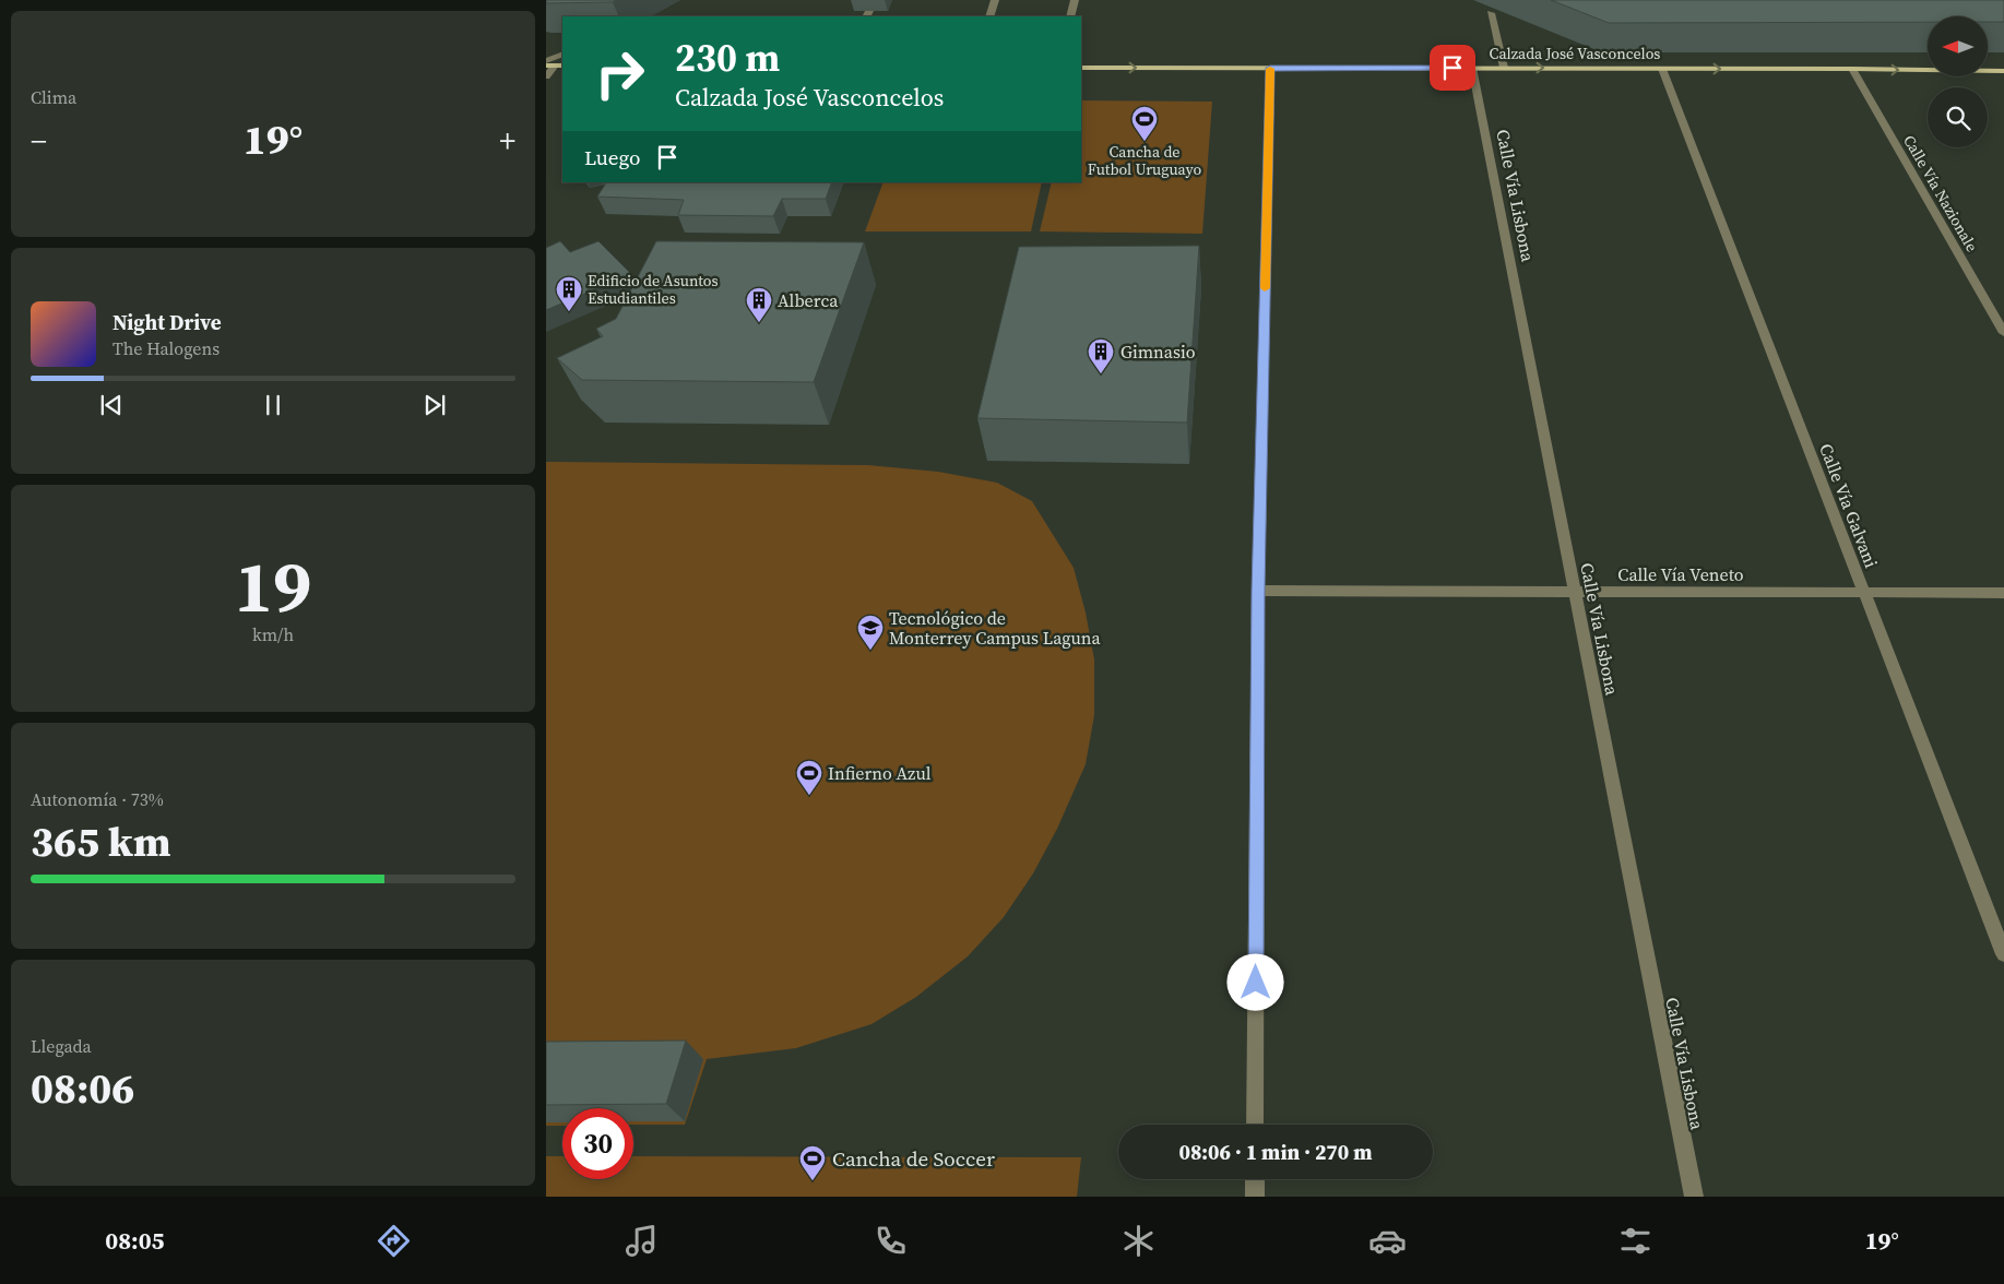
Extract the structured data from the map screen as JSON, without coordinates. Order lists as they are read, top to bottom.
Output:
{
  "streets": {
    "main road": ["Calzada José Vasconcelos"],
    "street": [
      "Calle Vía Nazionale",
      "Calle Vía Lisbona",
      "Calle Vía Galvani",
      "Calle Vía Veneto"
    ]
  },
  "crossings": [
    ["Calzada José Vasconcelos", "Calle Vía Nazionale"],
    ["Calzada José Vasconcelos", "Calle Vía Lisbona"],
    ["Calzada José Vasconcelos", "Calle Vía Galvani"],
    ["Calle Vía Lisbona", "Calle Vía Veneto"],
    ["Calle Vía Galvani", "Calle Vía Veneto"]
  ],
  "one_way": ["Calzada José Vasconcelos"],
  "places": {
    "sports": ["Cancha de Futbol Uruguayo", "Infierno Azul", "Cancha de Soccer"],
    "building": ["Edificio de Asuntos Estudiantiles", "Alberca", "Gimnasio"],
    "school or university": ["Tecnológico de Monterrey Campus Laguna"]
  },
  "north": "left",
  "page": {
    "tile": [
      "Clima",
      ["19", "km/h"],
      ["Autonomía · 73%", "365 km"],
      ["Llegada", "08:06"]
    ],
    "turn": ["230 m", "Calzada José Vasconcelos"],
    "heat": ["−", "19°", "+"],
    "then": "Luego",
    "song": ["Night Drive", "The Halogens"],
    "limit": "30",
    "trip": "08:06 · 1 min · 270 m",
    "tabs": ["08:05", "19°"]
  }
}
